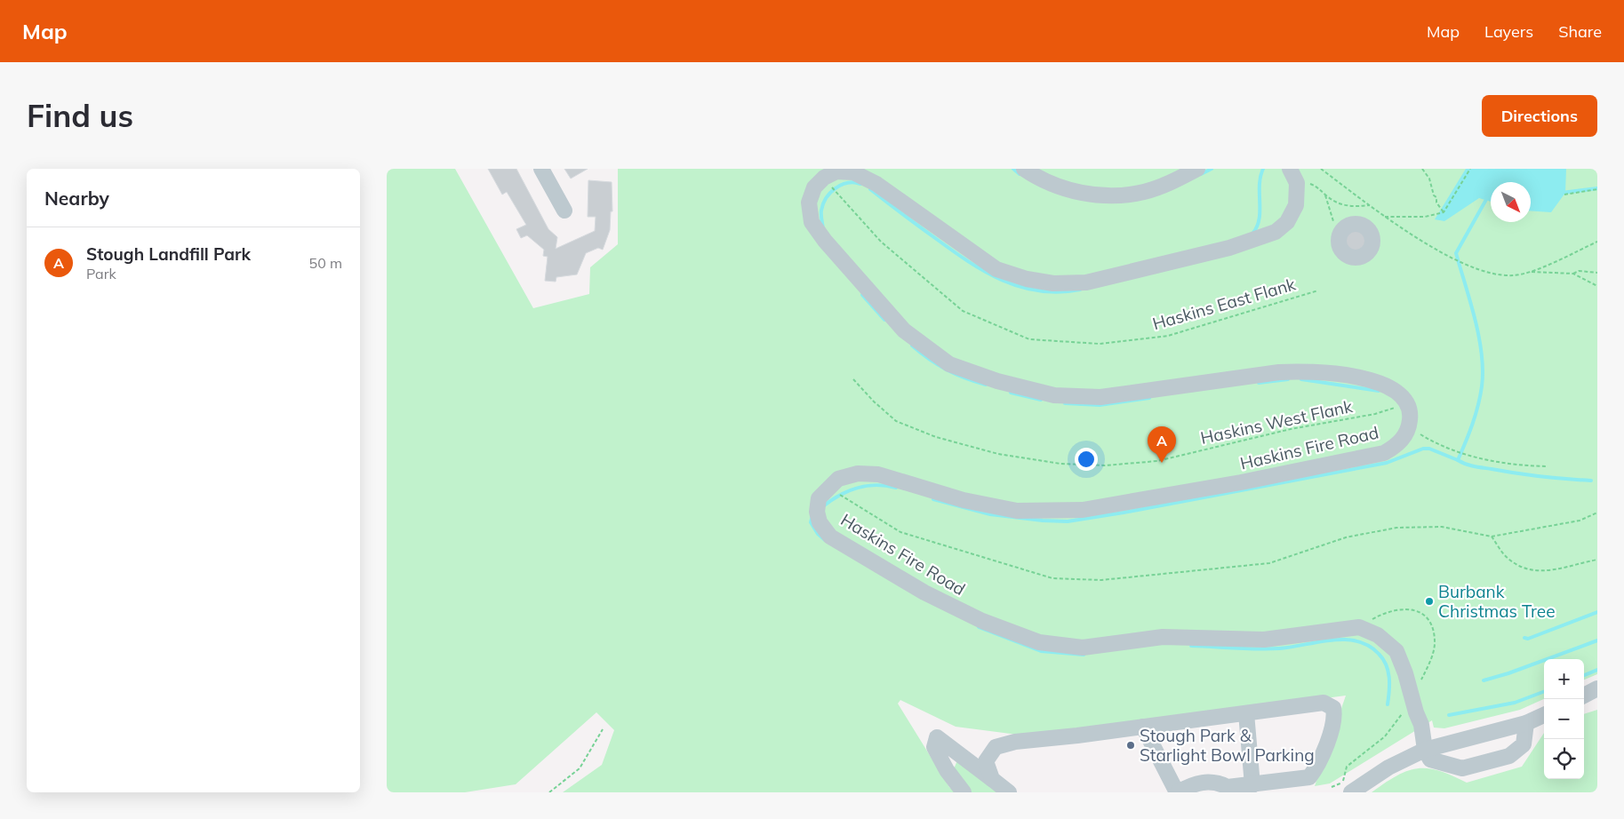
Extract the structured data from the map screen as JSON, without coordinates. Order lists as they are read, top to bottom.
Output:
{
  "streets": {
    "street": ["Haskins Fire Road"],
    "path": ["Haskins East Flank", "Haskins West Flank"]
  },
  "places": ["Burbank Christmas Tree", "Stough Park & Starlight Bowl Parking"],
  "north": "bottom right",
  "page": {
    "header": "Map",
    "nav": ["Map", "Layers", "Share"],
    "buttons": "Directions",
    "title": "Find us",
    "heading": "Nearby",
    "list": [
      {
        "mark": "A",
        "name": "Stough Landfill Park",
        "note": "Park",
        "value": "50 m"
      }
    ],
    "pins": "A",
    "map_buttons": ["+", "−"]
  }
}
